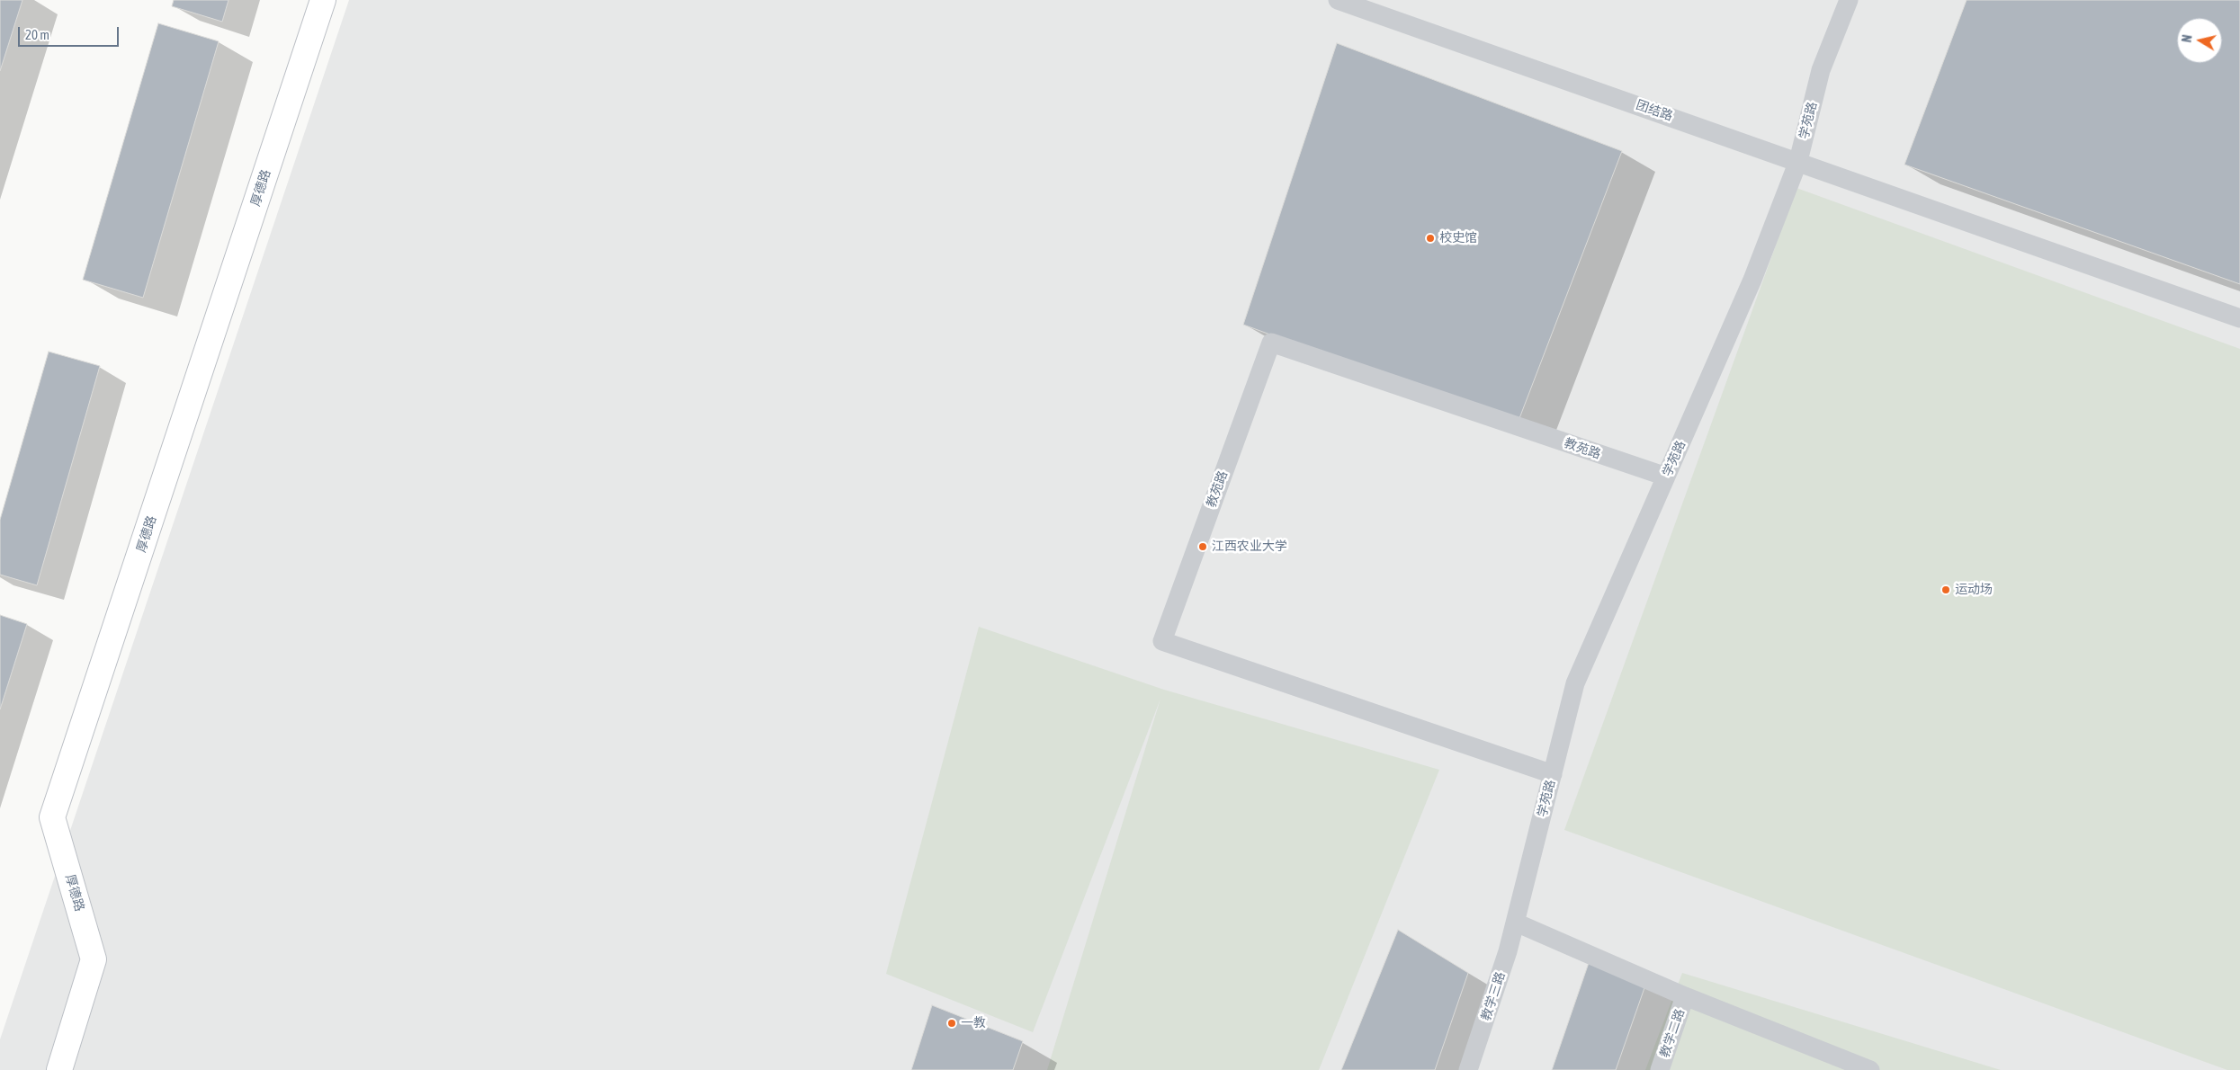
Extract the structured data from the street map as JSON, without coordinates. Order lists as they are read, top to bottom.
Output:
{
  "streets": {
    "street": ["厚德路"],
    "lane": [
      "团结路",
      "学苑路",
      "教苑路",
      "教学三路",
      "教学二路"
    ]
  },
  "crossings": [
    ["团结路", "学苑路"],
    ["学苑路", "教苑路"],
    ["学苑路", "教学三路"]
  ],
  "places": [
    "校史馆",
    "江西农业大学",
    "运动场",
    "一教"
  ],
  "scale_bar": "20 m",
  "north": "left"
}
